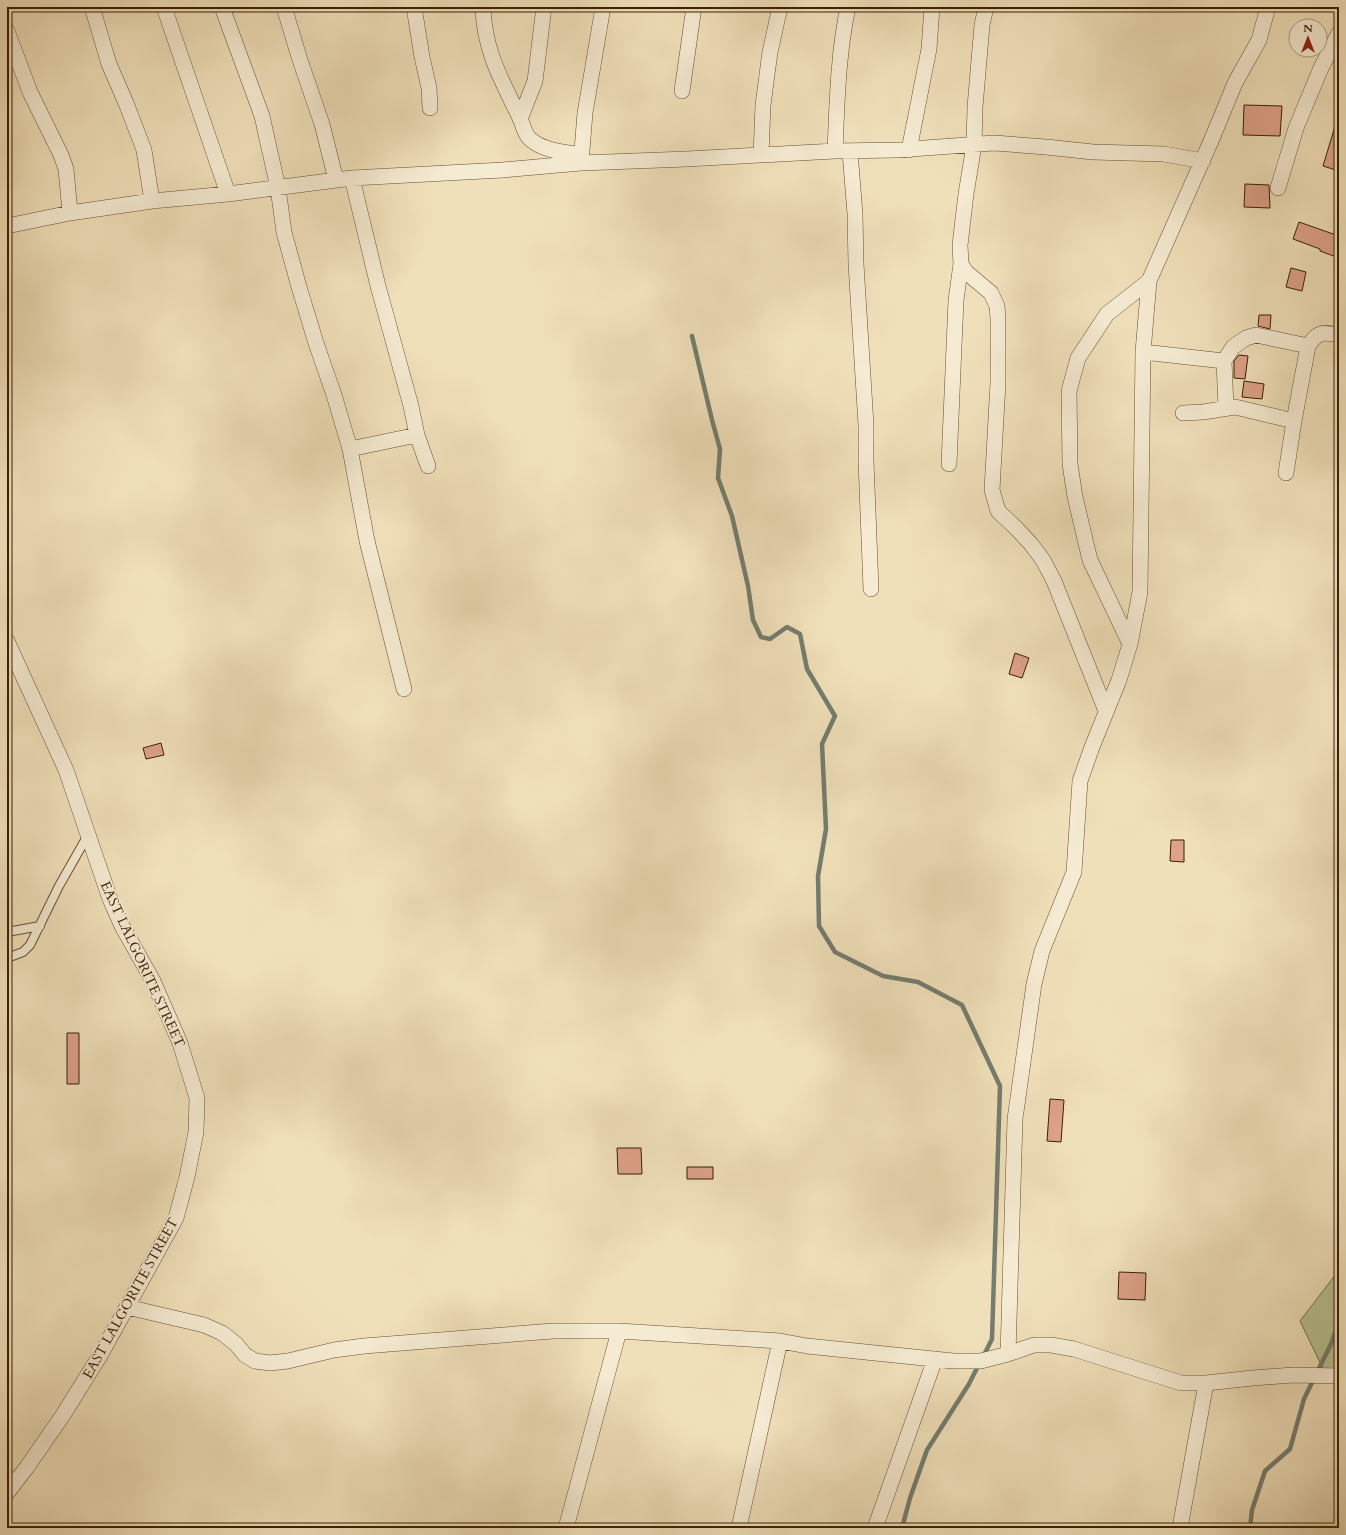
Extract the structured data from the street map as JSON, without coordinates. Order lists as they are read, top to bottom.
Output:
{
  "streets": {
    "street": ["EAST LALGORITE STREET"]
  },
  "north": "top"
}
